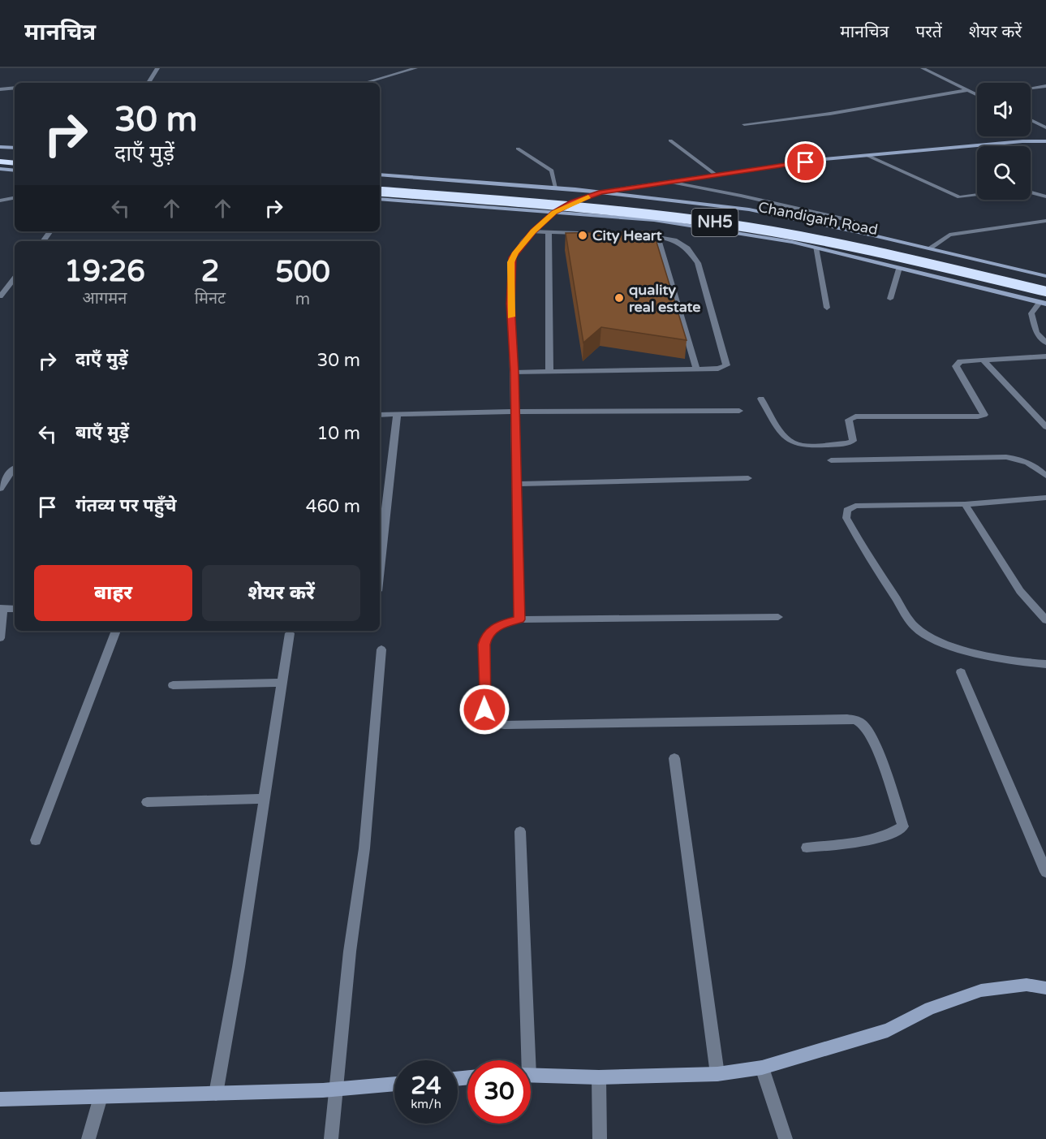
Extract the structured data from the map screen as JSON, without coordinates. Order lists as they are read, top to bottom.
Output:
{
  "streets": {
    "highway": ["Chandigarh Road", "NH5"]
  },
  "places": ["City Heart", "quality real estate"],
  "page": {
    "header": "मानचित्र",
    "nav": ["मानचित्र", "परतें", "शेयर करें"],
    "turn": ["30 m", "दाएँ मुड़ें"],
    "eta": [
      "19:26",
      "आगमन",
      "2",
      "मिनट",
      "500",
      "m"
    ],
    "list": [
      {
        "name": "दाएँ मुड़ें",
        "value": "30 m"
      },
      {
        "name": "बाएँ मुड़ें",
        "value": "10 m"
      },
      {
        "name": "गंतव्य पर पहुँचे",
        "value": "460 m"
      }
    ],
    "buttons": ["बाहर", "शेयर करें"],
    "speed": "24 km/h",
    "limit": "30"
  }
}
